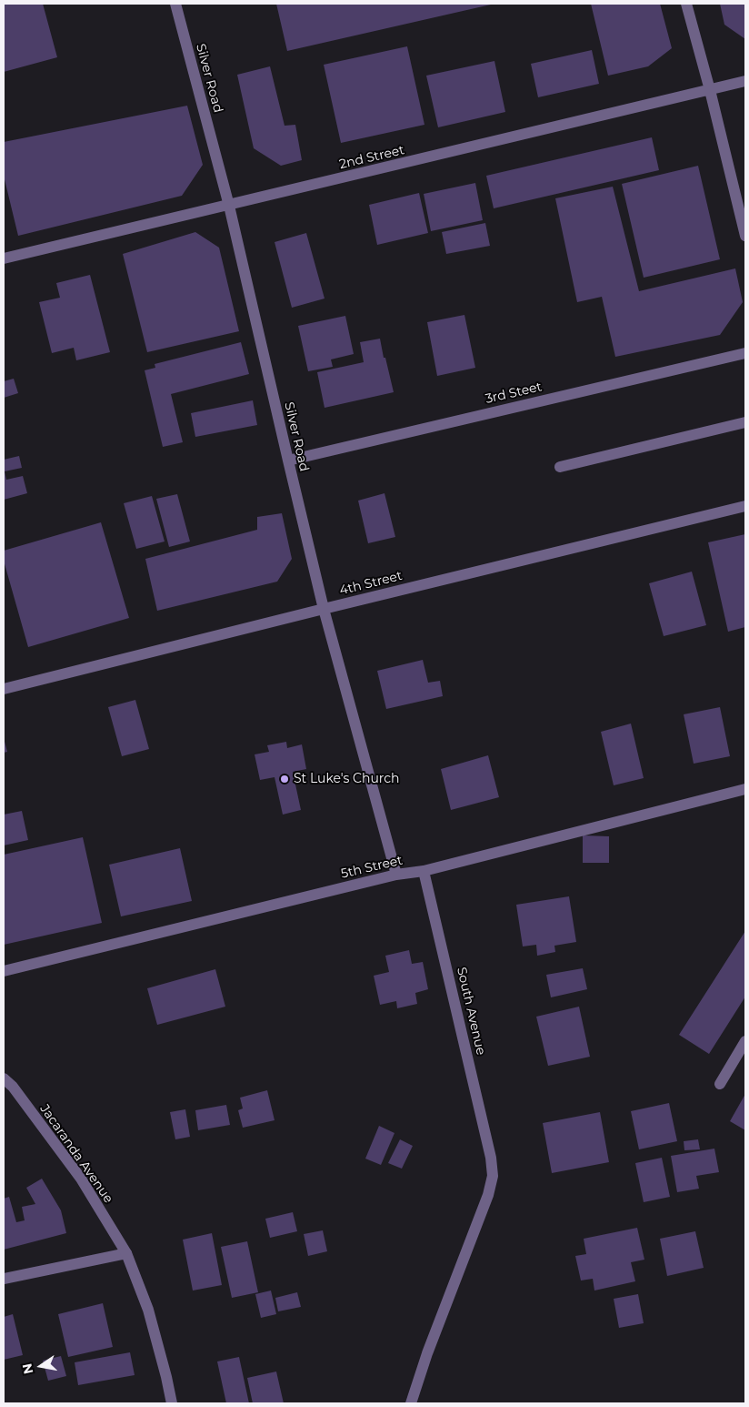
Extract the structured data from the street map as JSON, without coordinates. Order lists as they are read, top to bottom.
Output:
{
  "streets": {
    "street": [
      "Silver Road",
      "2nd Street",
      "3rd Steet",
      "4th Street",
      "5th Street",
      "South Avenue",
      "Jacaranda Avenue"
    ]
  },
  "crossings": [
    ["Silver Road", "2nd Street"],
    ["Silver Road", "3rd Steet"],
    ["Silver Road", "4th Street"],
    ["Silver Road", "5th Street"],
    ["5th Street", "South Avenue"]
  ],
  "places": ["St Luke's Church"],
  "north": "left"
}
